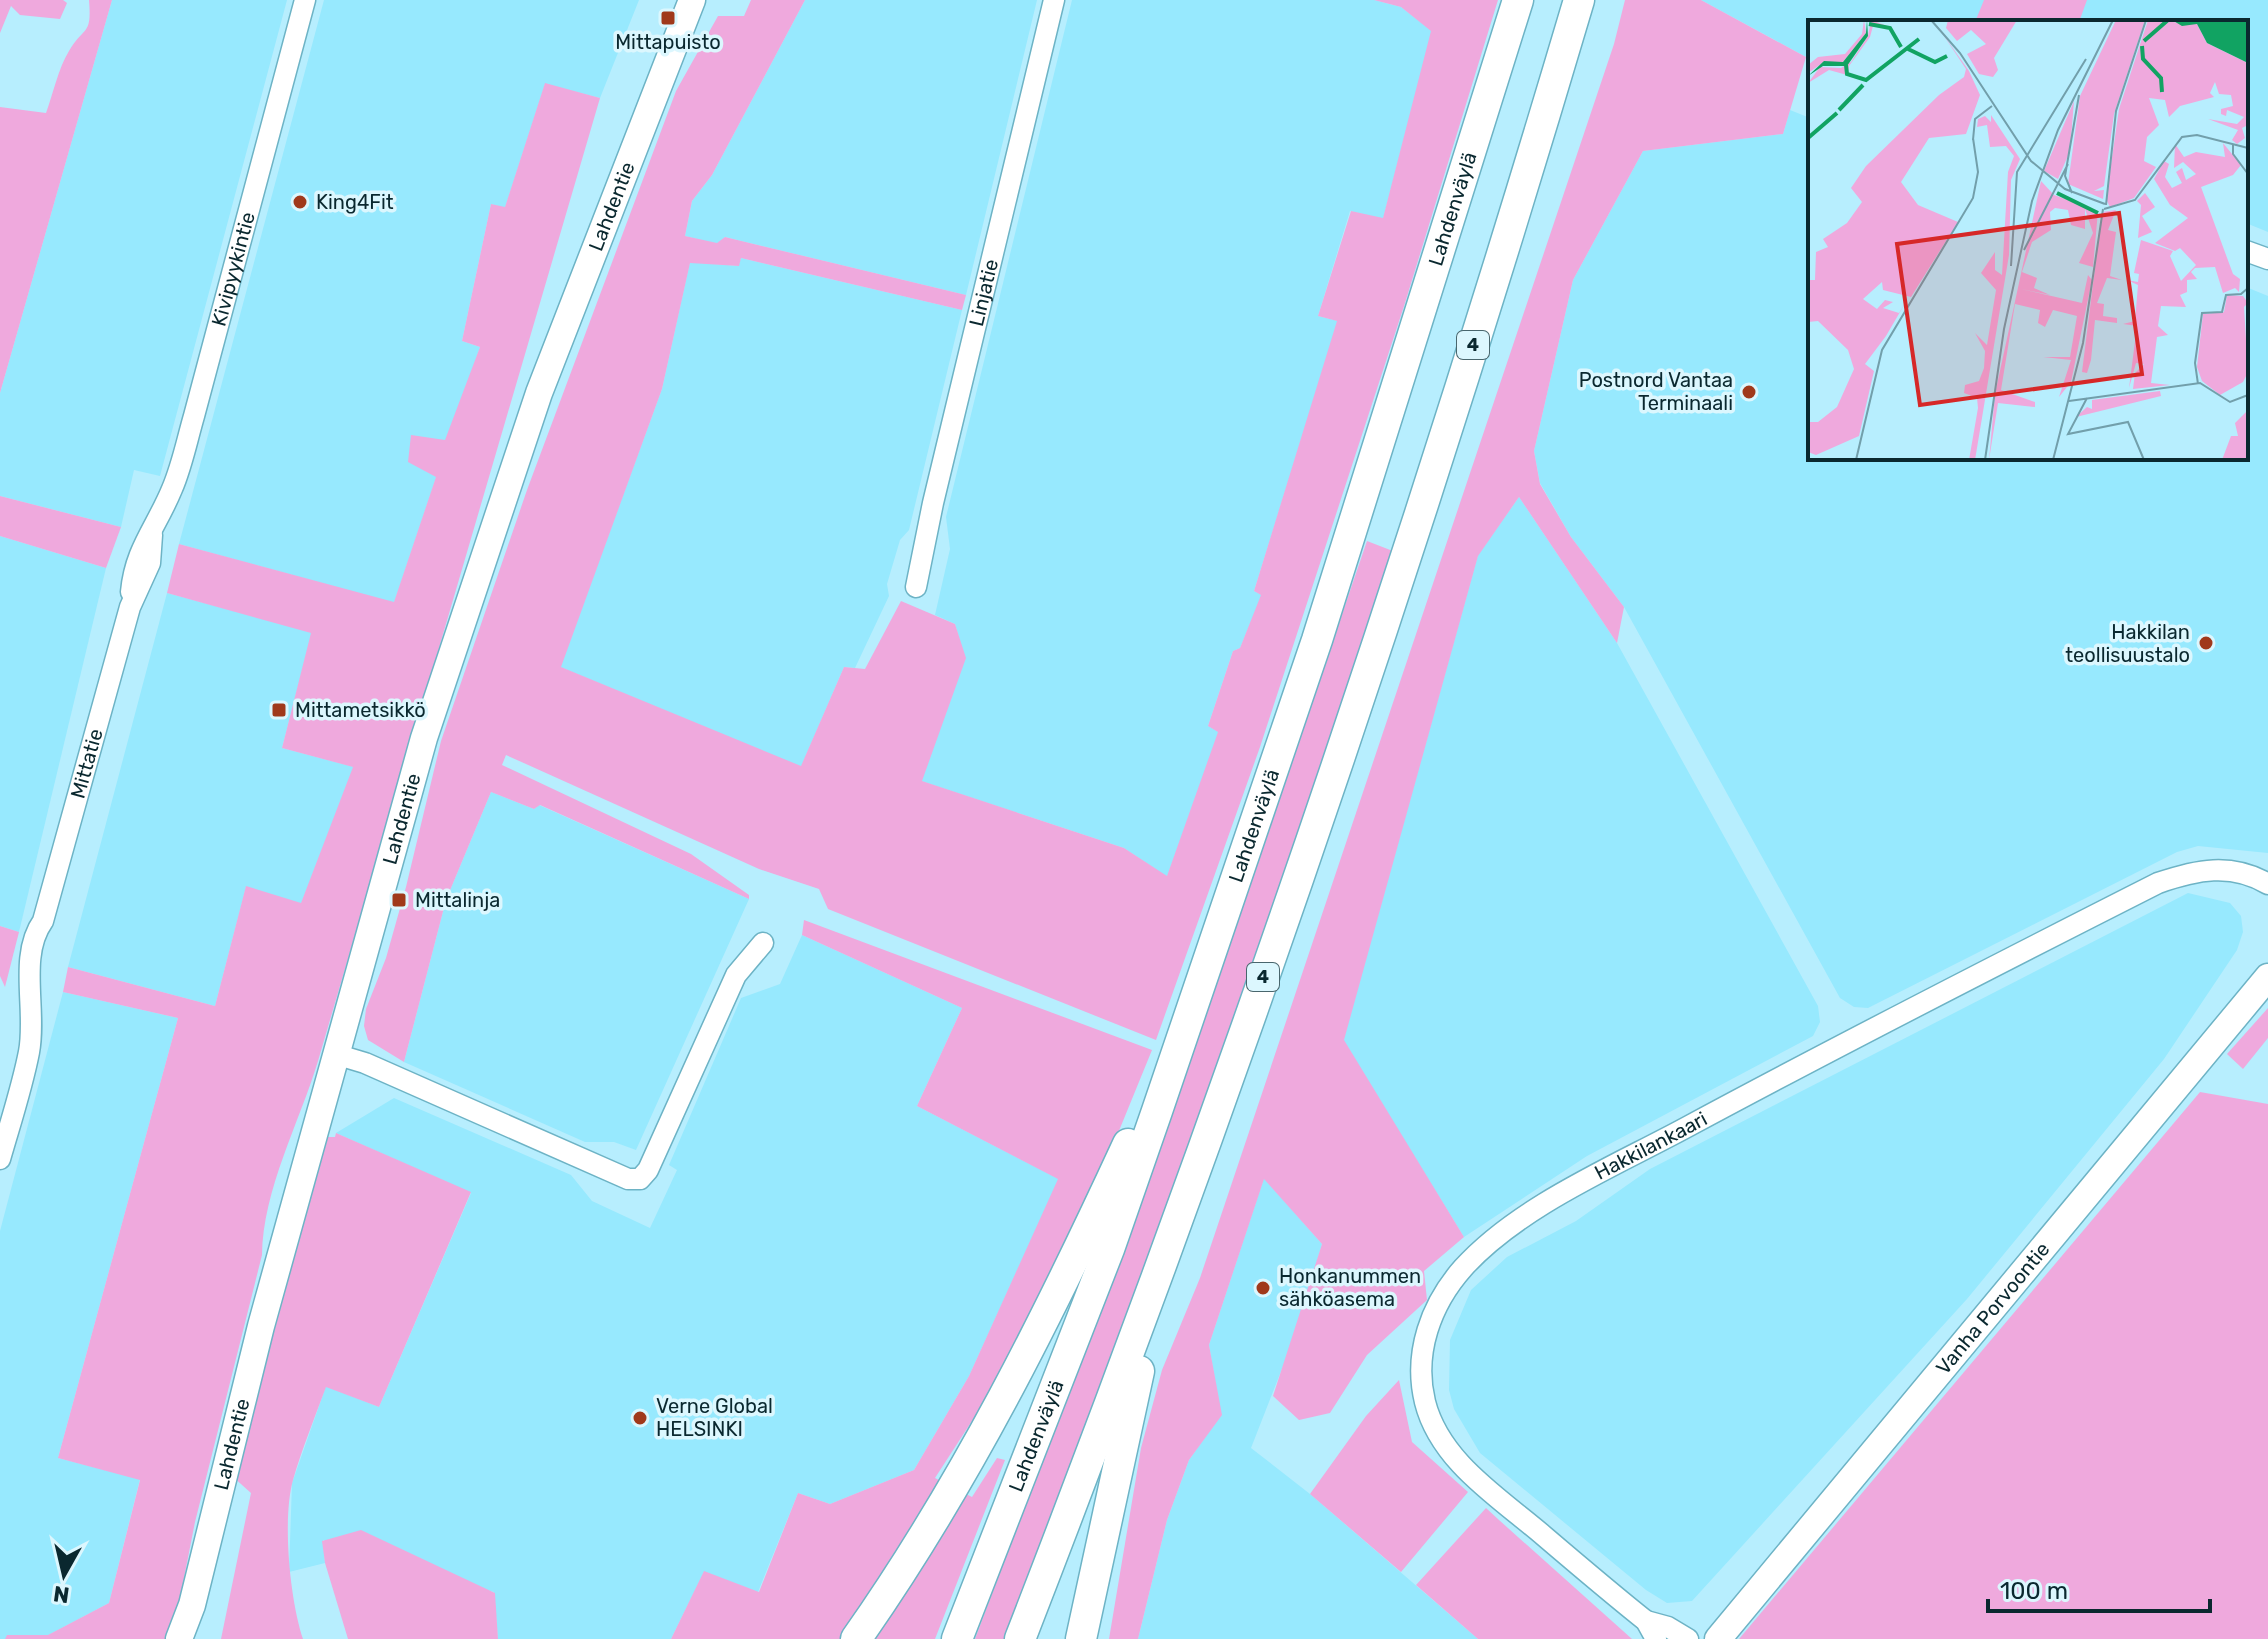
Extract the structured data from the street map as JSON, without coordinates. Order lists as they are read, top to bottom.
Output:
{
  "streets": {
    "highway": ["Lahdenväylä", "4"],
    "main road": ["Lahdentie", "Vanha Porvoontie"],
    "street": [
      "Kivipyykintie",
      "Linjatie",
      "Mittatie",
      "Hakkilankaari"
    ]
  },
  "crossings": [
    ["Kivipyykintie", "Mittatie"]
  ],
  "places": {
    "transit": ["Mittapuisto", "Mittametsikkö", "Mittalinja"],
    "other": [
      "King4Fit",
      "Postnord Vantaa Terminaali",
      "Hakkilan teollisuustalo",
      "Honkanummen sähköasema",
      "Verne Global HELSINKI"
    ]
  },
  "scale_bar": "100 m",
  "north": "bottom"
}
